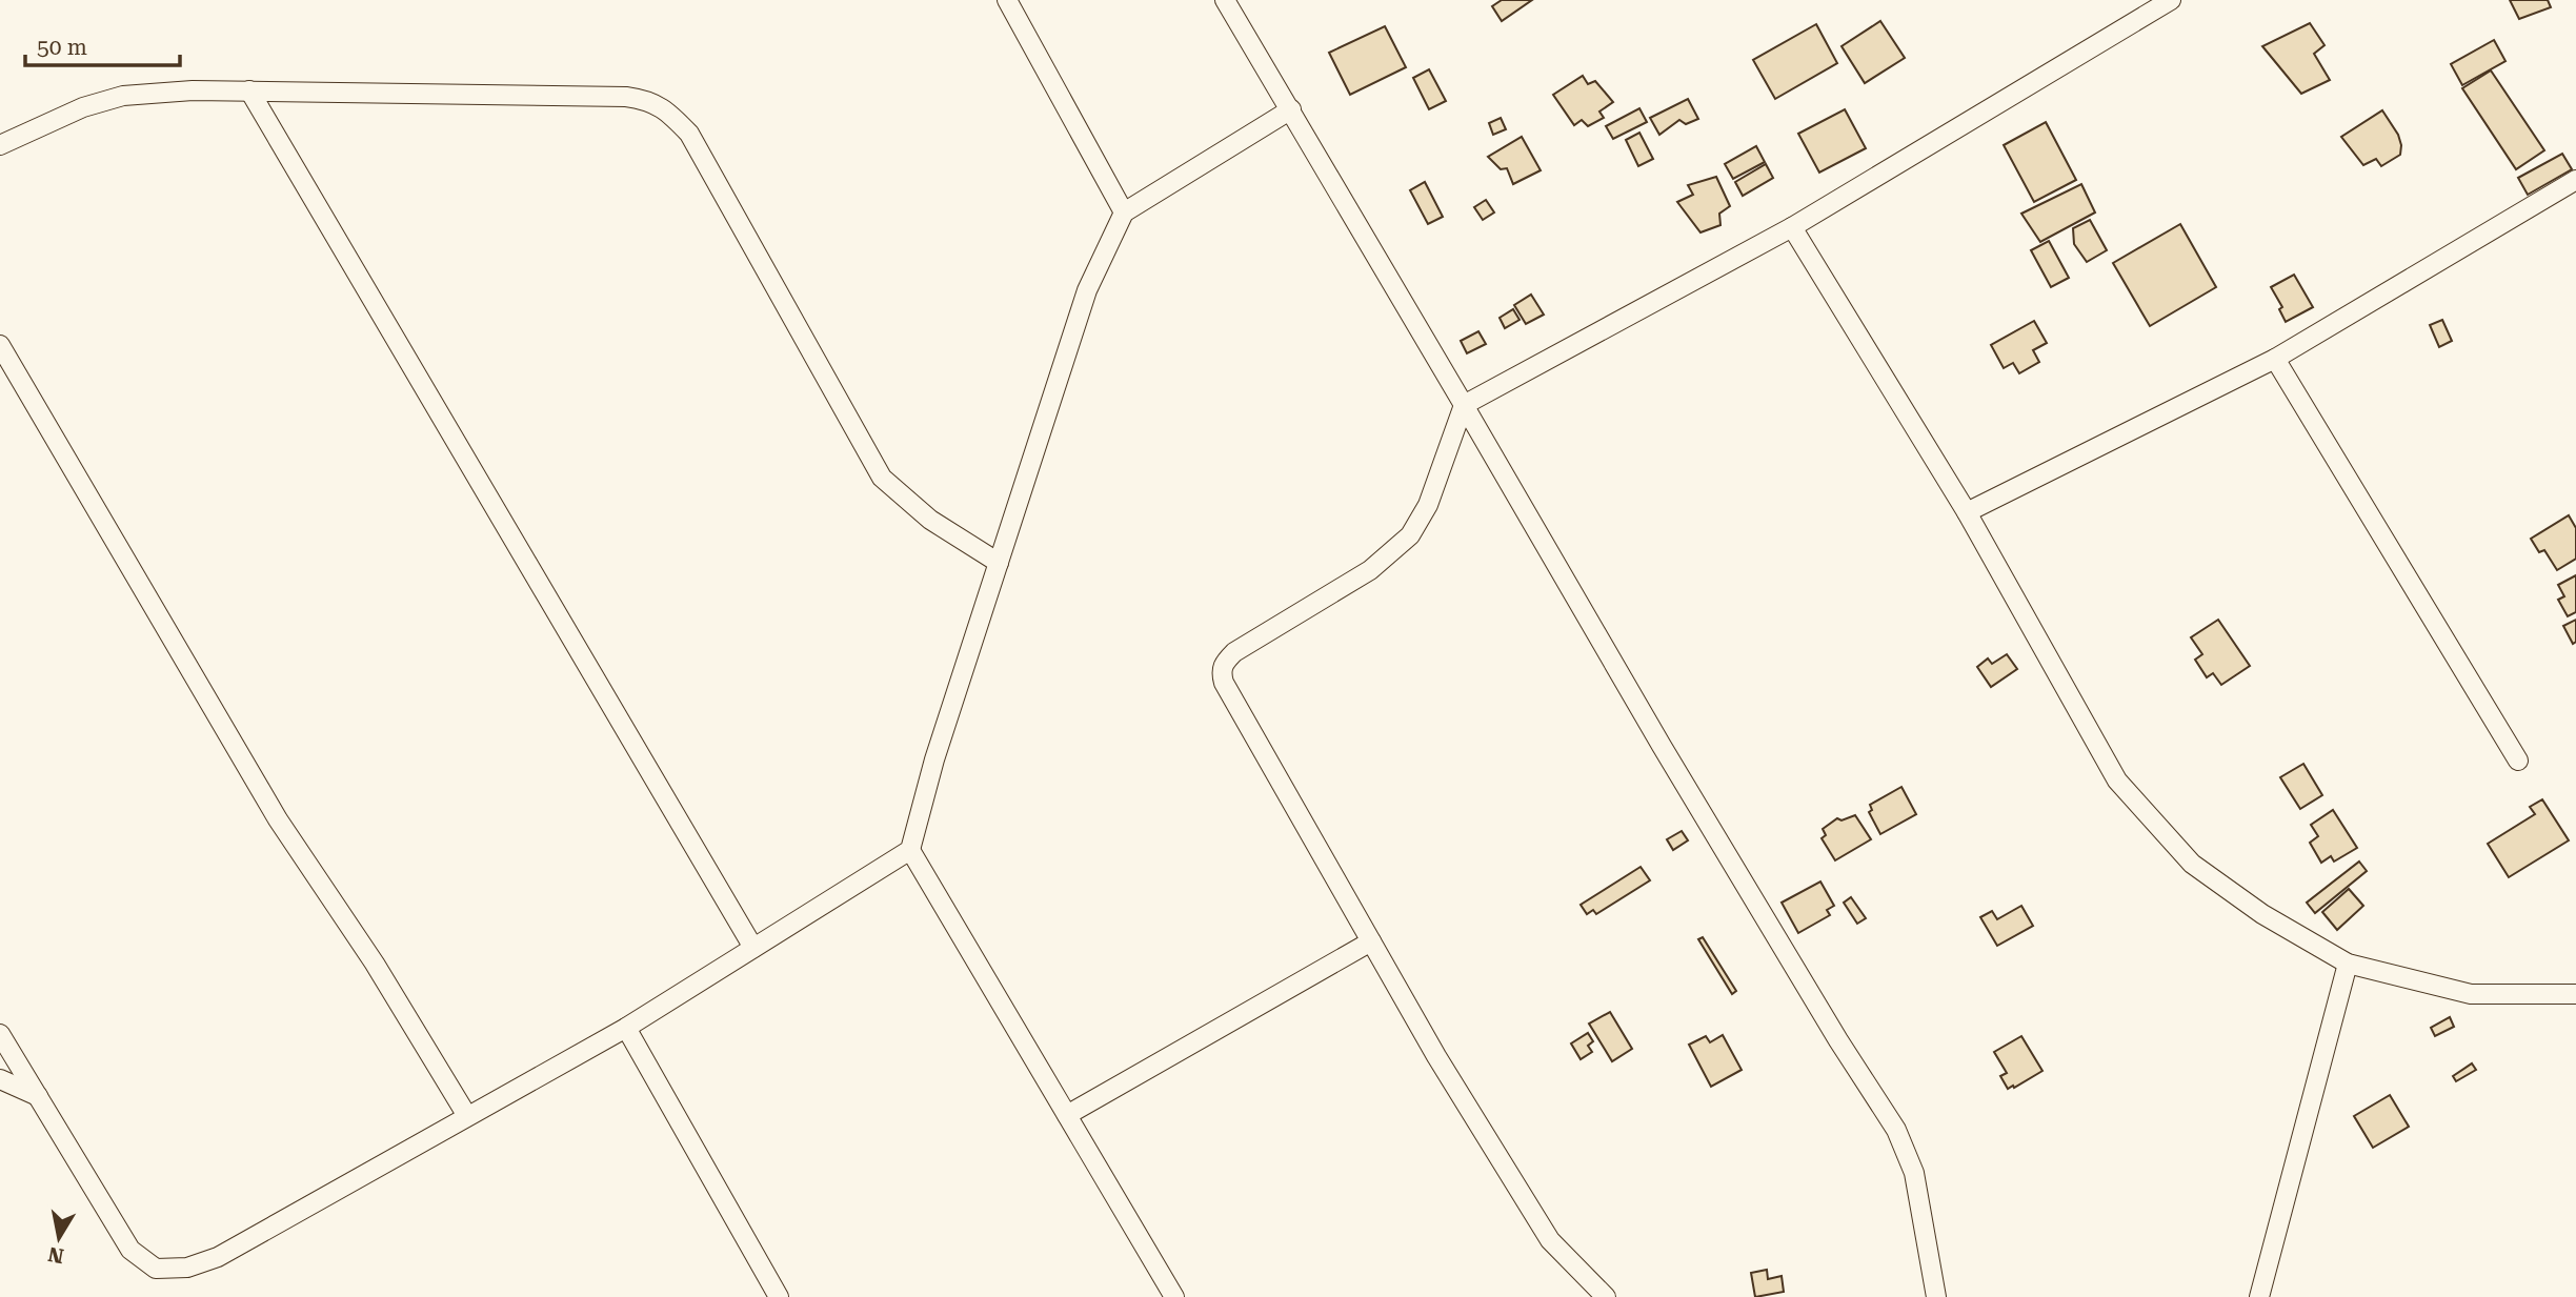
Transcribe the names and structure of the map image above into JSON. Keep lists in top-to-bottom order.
{
  "scale_bar": "50 m",
  "north": "bottom"
}
